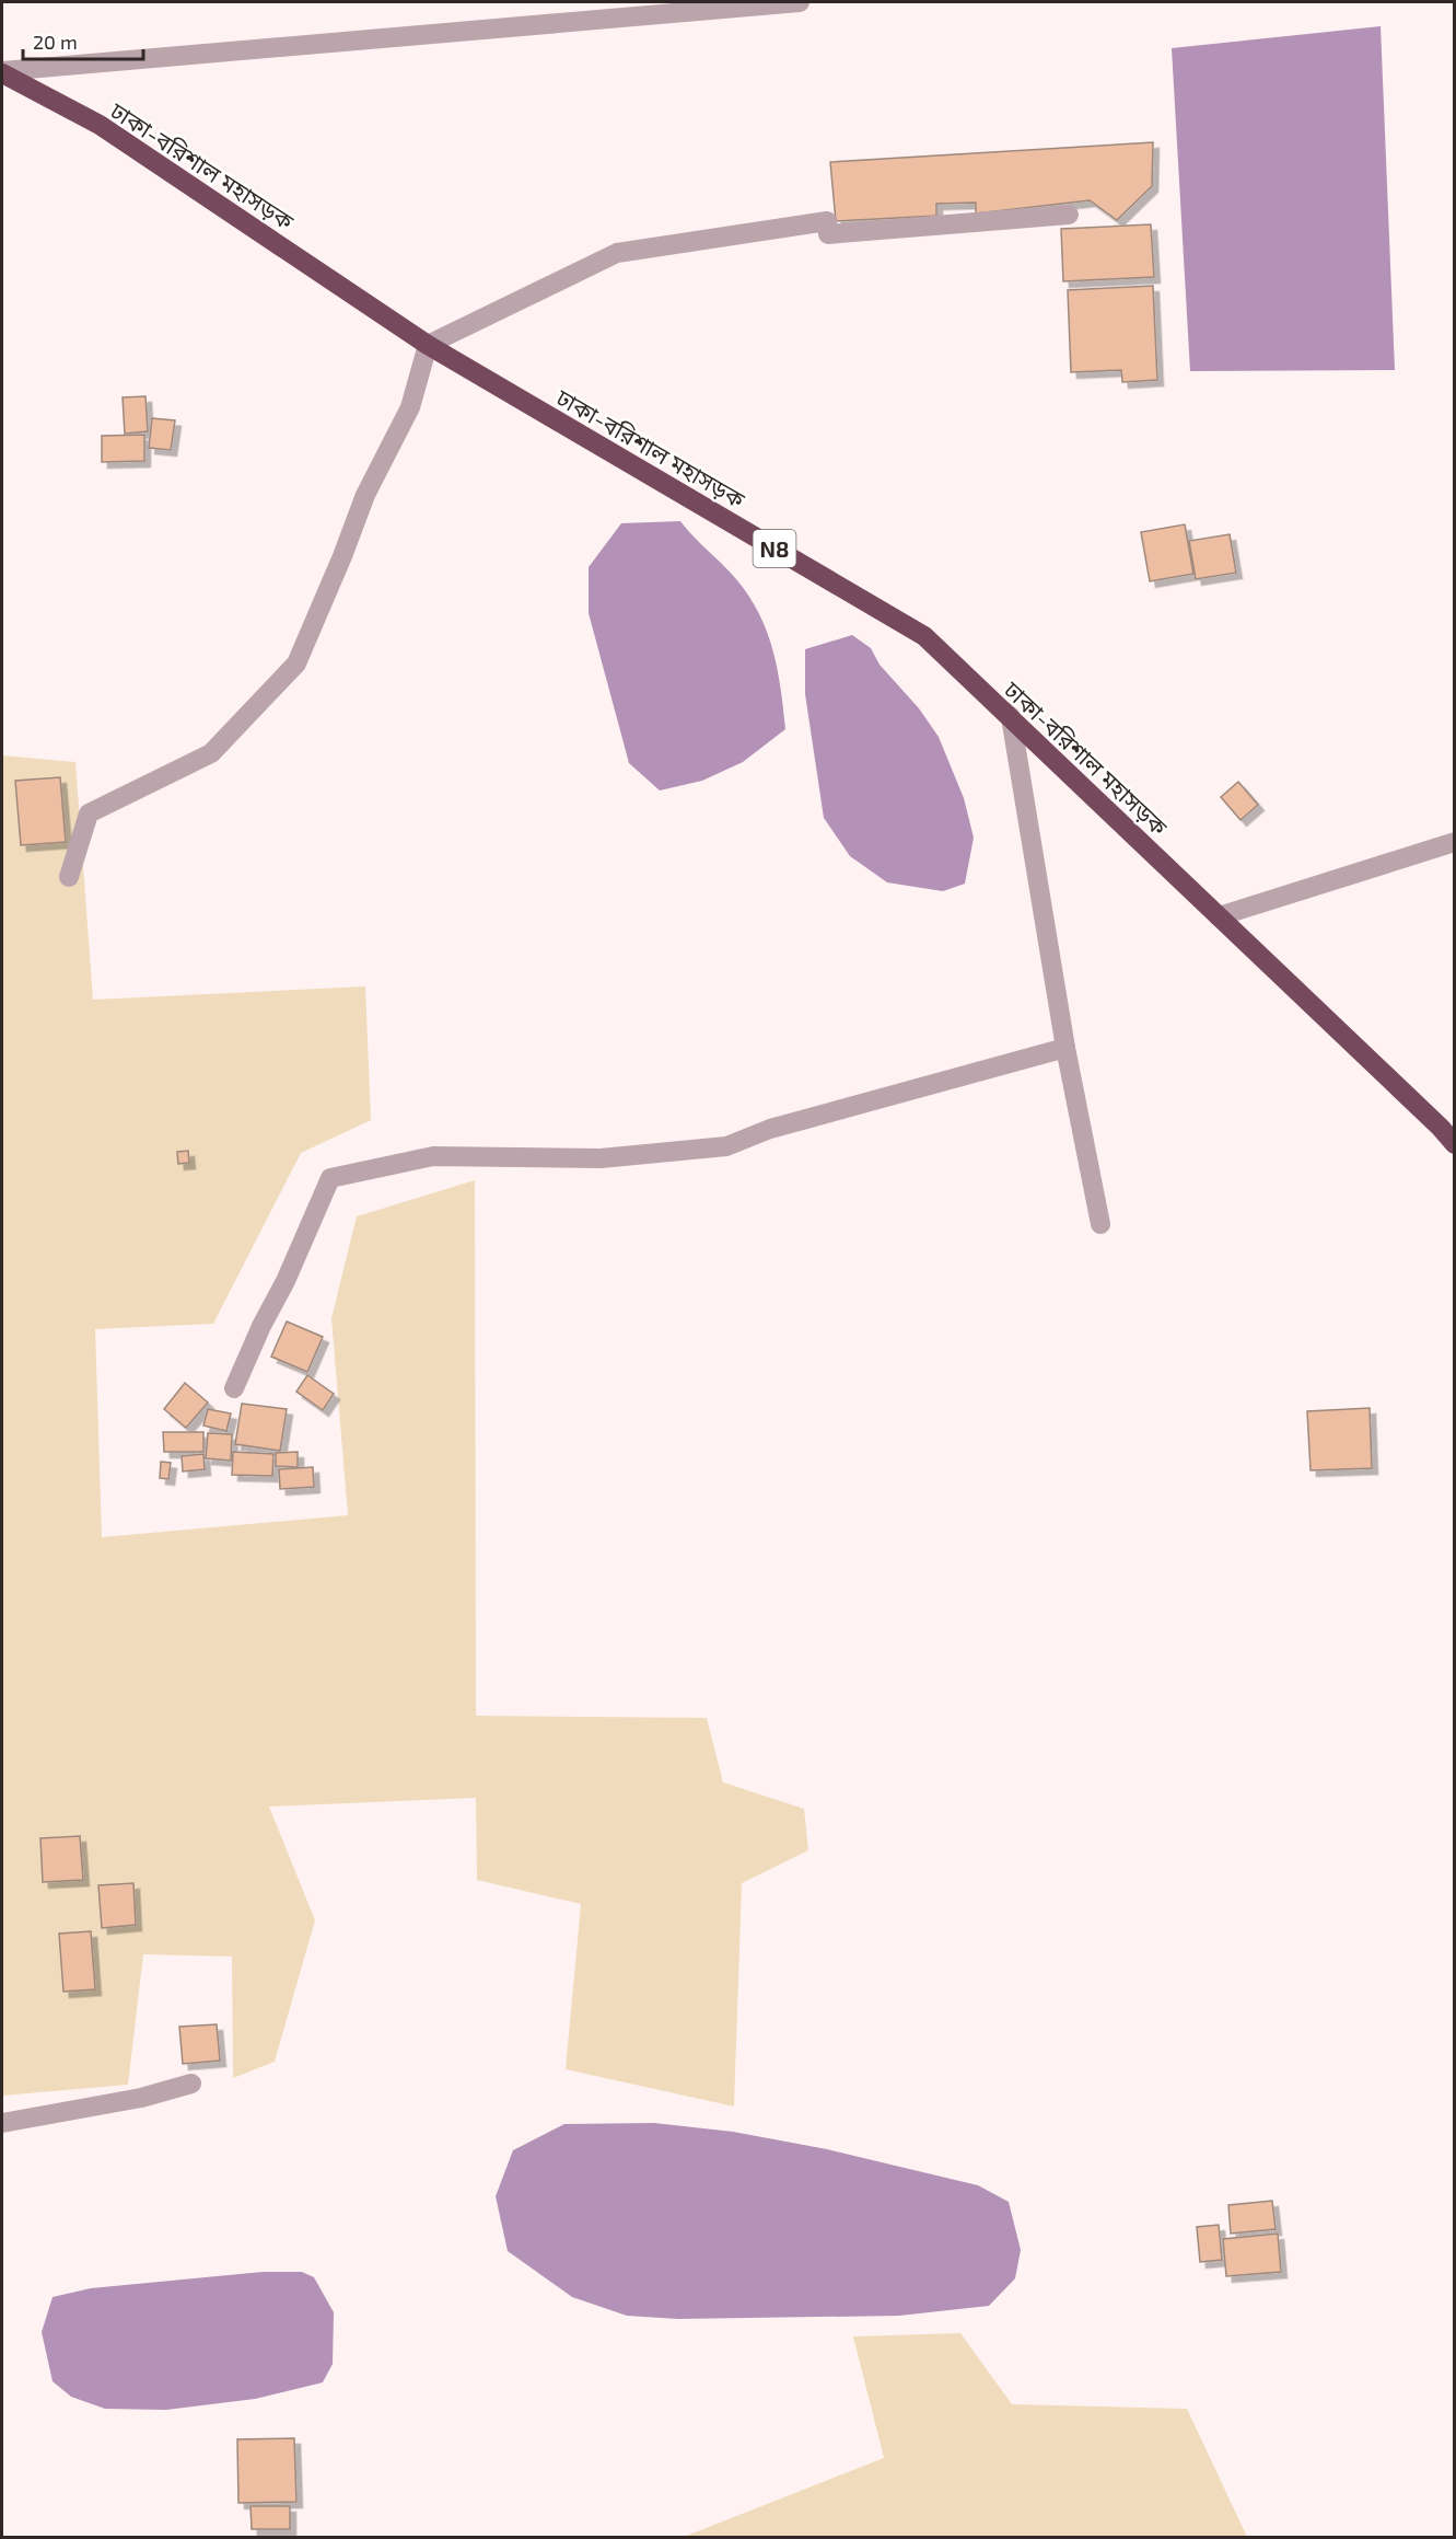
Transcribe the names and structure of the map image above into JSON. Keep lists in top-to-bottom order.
{
  "streets": {
    "highway": ["ঢাকা-বরিশাল মহাসড়ক", "N8"]
  },
  "scale_bar": "20 m"
}
